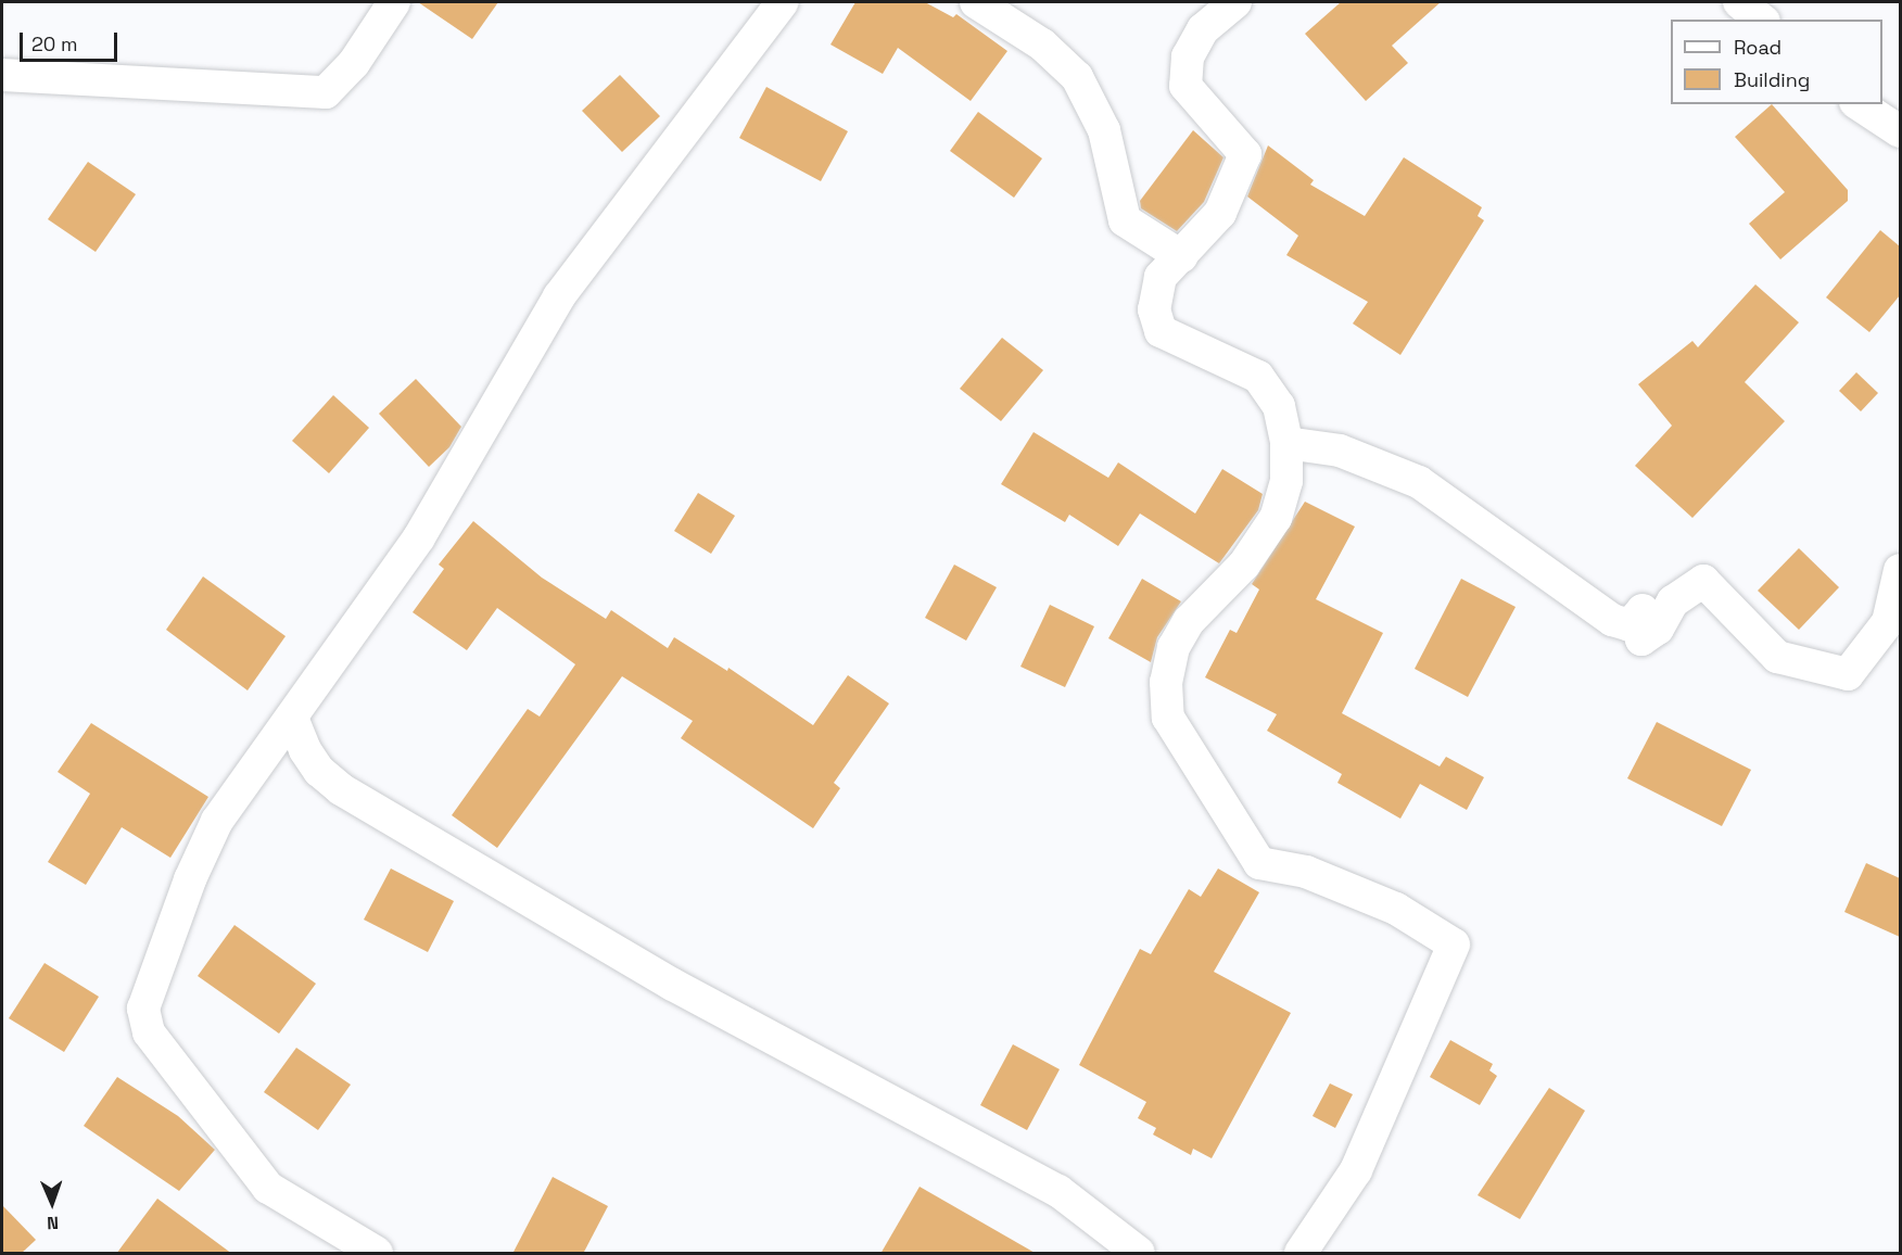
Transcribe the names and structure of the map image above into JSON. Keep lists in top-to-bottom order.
{
  "legend": ["Road", "Building"],
  "scale_bar": "20 m",
  "north": "bottom"
}
